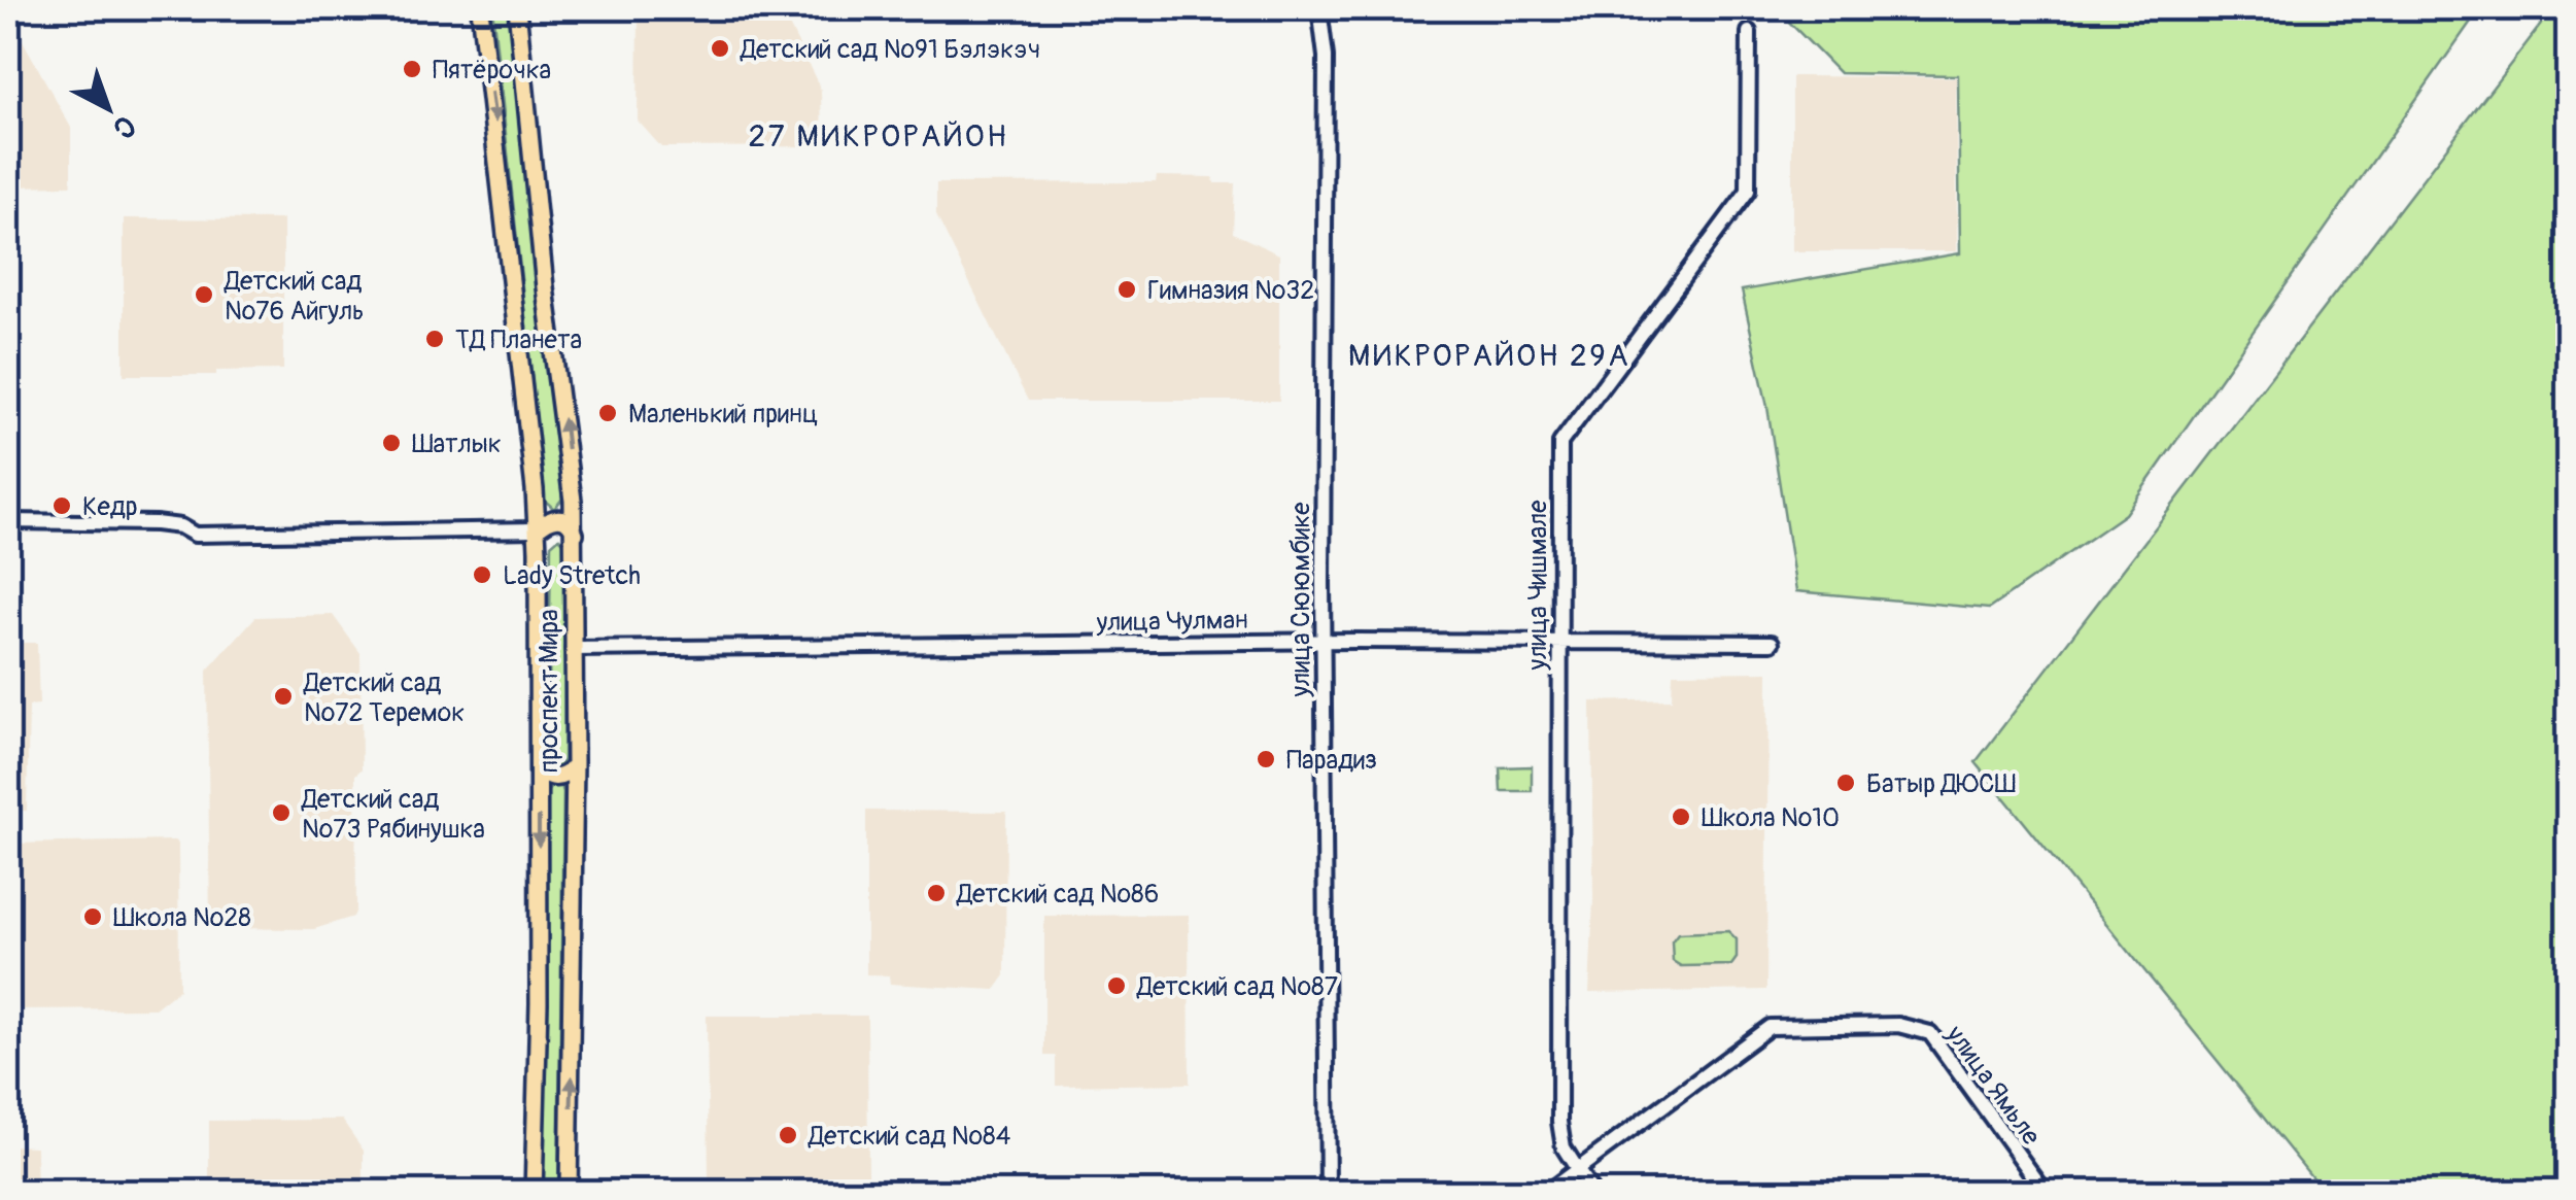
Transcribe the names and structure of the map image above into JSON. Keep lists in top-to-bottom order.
{
  "streets": {
    "main road": ["проспект Мира"],
    "street": [
      "улица Чишмале",
      "улица Сююмбике",
      "улица Чулман",
      "улица Ямьле"
    ]
  },
  "crossings": [
    ["улица Чишмале", "улица Чулман"],
    ["улица Чишмале", "улица Ямьле"],
    ["улица Сююмбике", "улица Чулман"],
    ["улица Чулман", "проспект Мира"]
  ],
  "districts": ["27 МИКРОРАЙОН", "МИКРОРАЙОН 29А"],
  "places": [
    "Детский сад №91 Бэлэкэч",
    "Пятёрочка",
    "Гимназия №32",
    "Детский сад №76 Айгуль",
    "ТД Планета",
    "Маленький принц",
    "Шатлык",
    "Кедр",
    "Lady Stretch",
    "Детский сад №72 Теремок",
    "Парадиз",
    "Батыр ДЮСШ",
    "Детский сад №73 Рябинушка",
    "Школа №10",
    "Детский сад №86",
    "Школа №28",
    "Детский сад №87",
    "Детский сад №84"
  ],
  "north": "bottom right"
}
